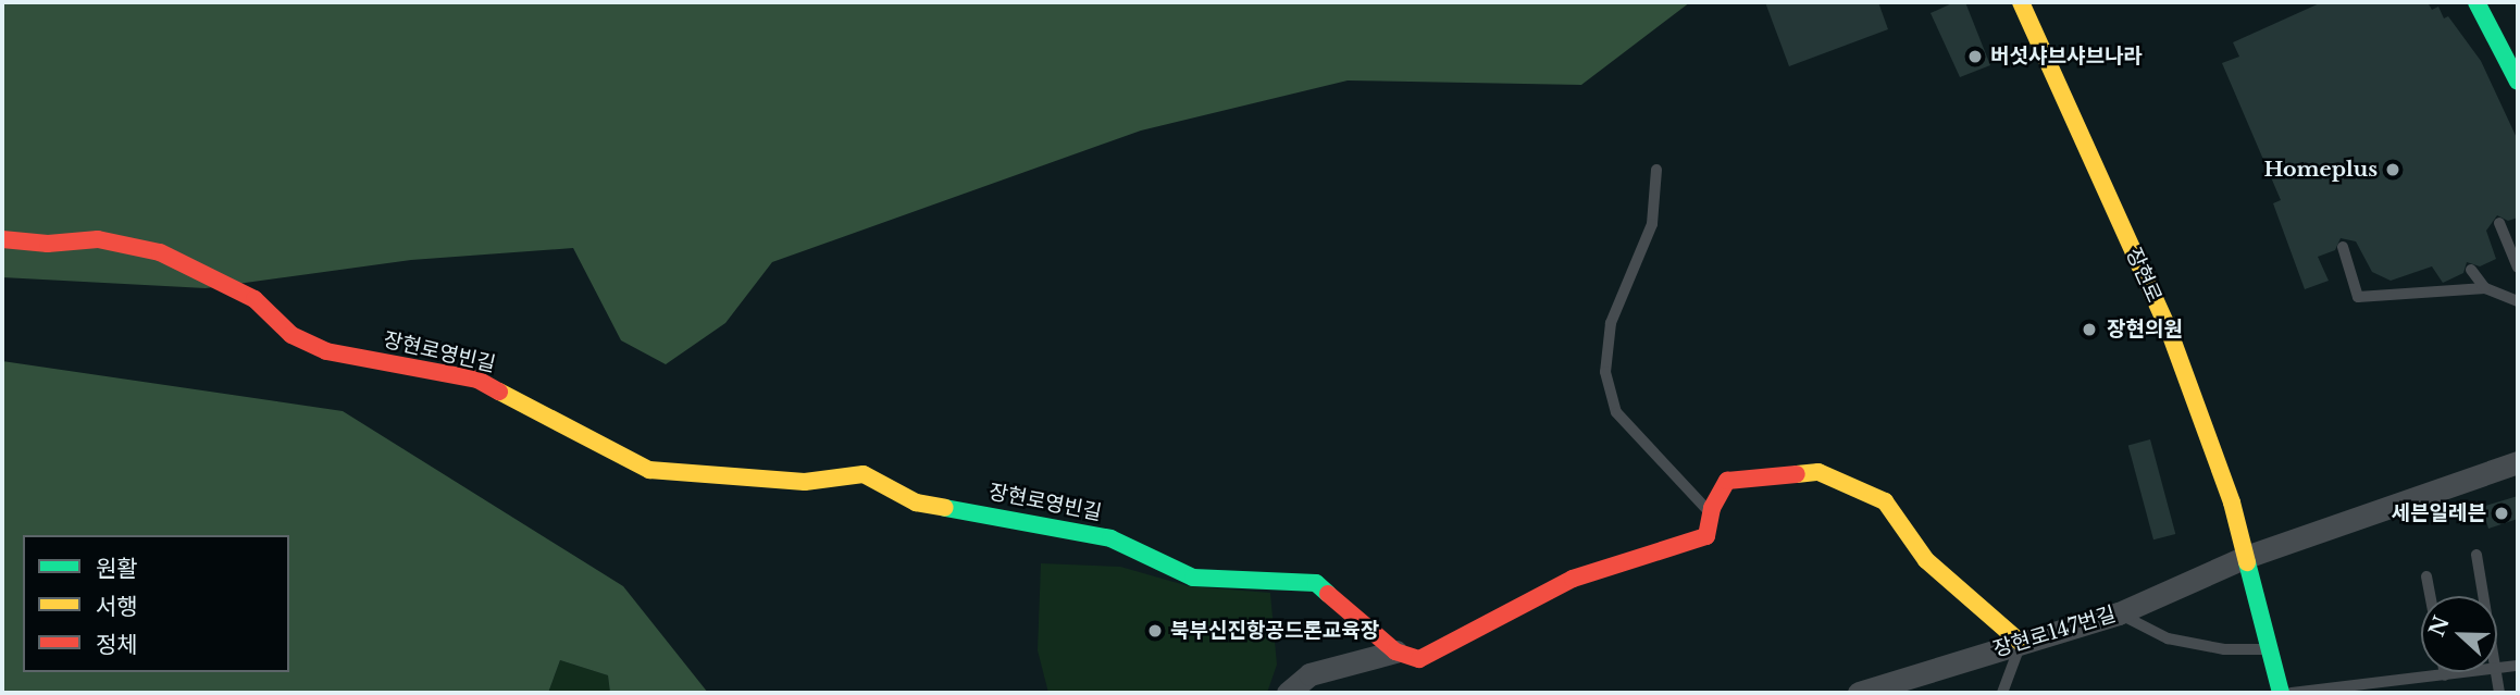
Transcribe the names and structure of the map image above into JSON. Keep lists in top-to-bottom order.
{
  "streets": {
    "street": ["장현로", "장현로영빈길", "장현로147번길"]
  },
  "crossings": [
    ["장현로", "장현로147번길"]
  ],
  "places": [
    "버섯샤브샤브나라",
    "Homeplus",
    "장현의원",
    "세븐일레븐",
    "북부신진항공드론교육장"
  ],
  "legend": ["원활", "서행", "정체"],
  "north": "left"
}
